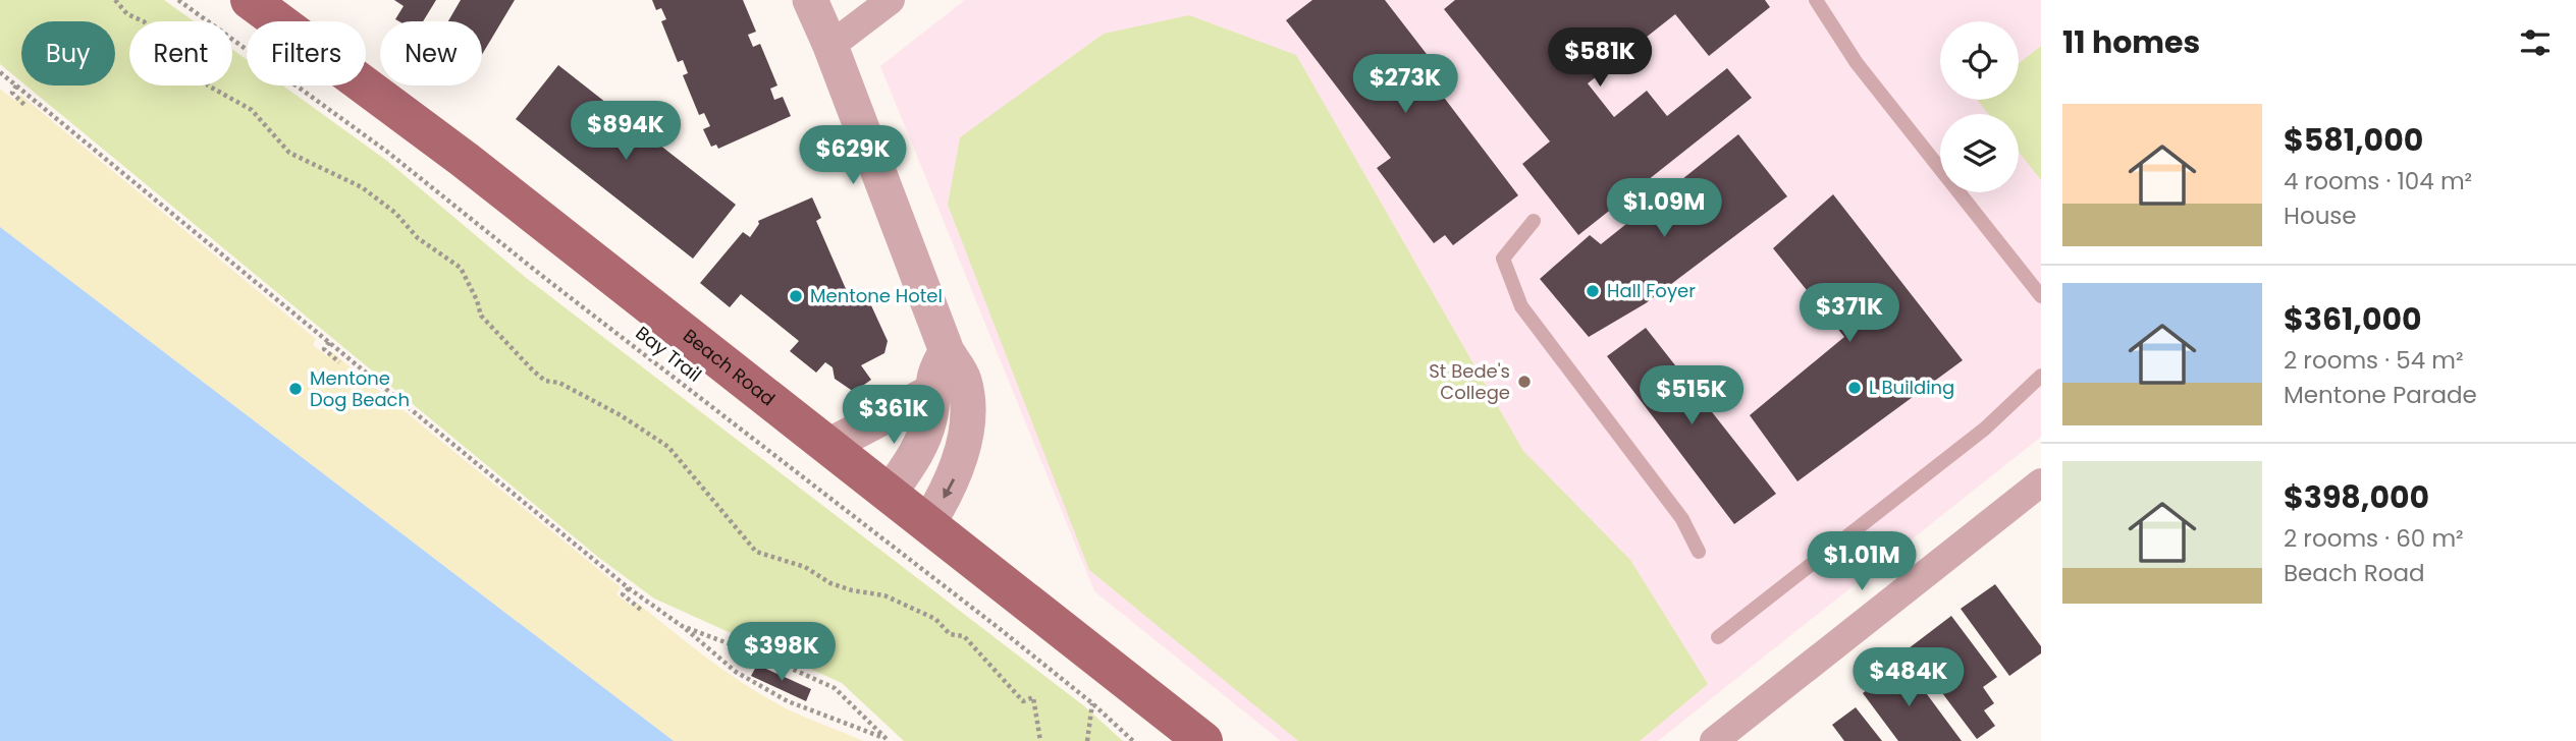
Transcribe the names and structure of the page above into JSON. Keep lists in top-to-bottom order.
{
  "streets": {
    "main road": ["Beach Road"],
    "path": ["Bay Trail"]
  },
  "places": [
    "Hall Foyer",
    "Mentone Hotel",
    "St Bede's College",
    "L Building",
    "Mentone Dog Beach"
  ],
  "page": {
    "heading": "11 homes",
    "chip": [
      "Buy",
      "Rent",
      "Filters",
      "New"
    ],
    "price": [
      "$581K",
      "$273K",
      "$894K",
      "$629K",
      "$1.09M",
      "$371K",
      "$515K",
      "$361K",
      "$1.01M",
      "$398K",
      "$484K"
    ],
    "list": [
      {
        "name": "$581,000",
        "note": "4 rooms · 104 m² · House"
      },
      {
        "name": "$361,000",
        "note": "2 rooms · 54 m² · Mentone Parade"
      },
      {
        "name": "$398,000",
        "note": "2 rooms · 60 m² · Beach Road"
      }
    ]
  }
}
